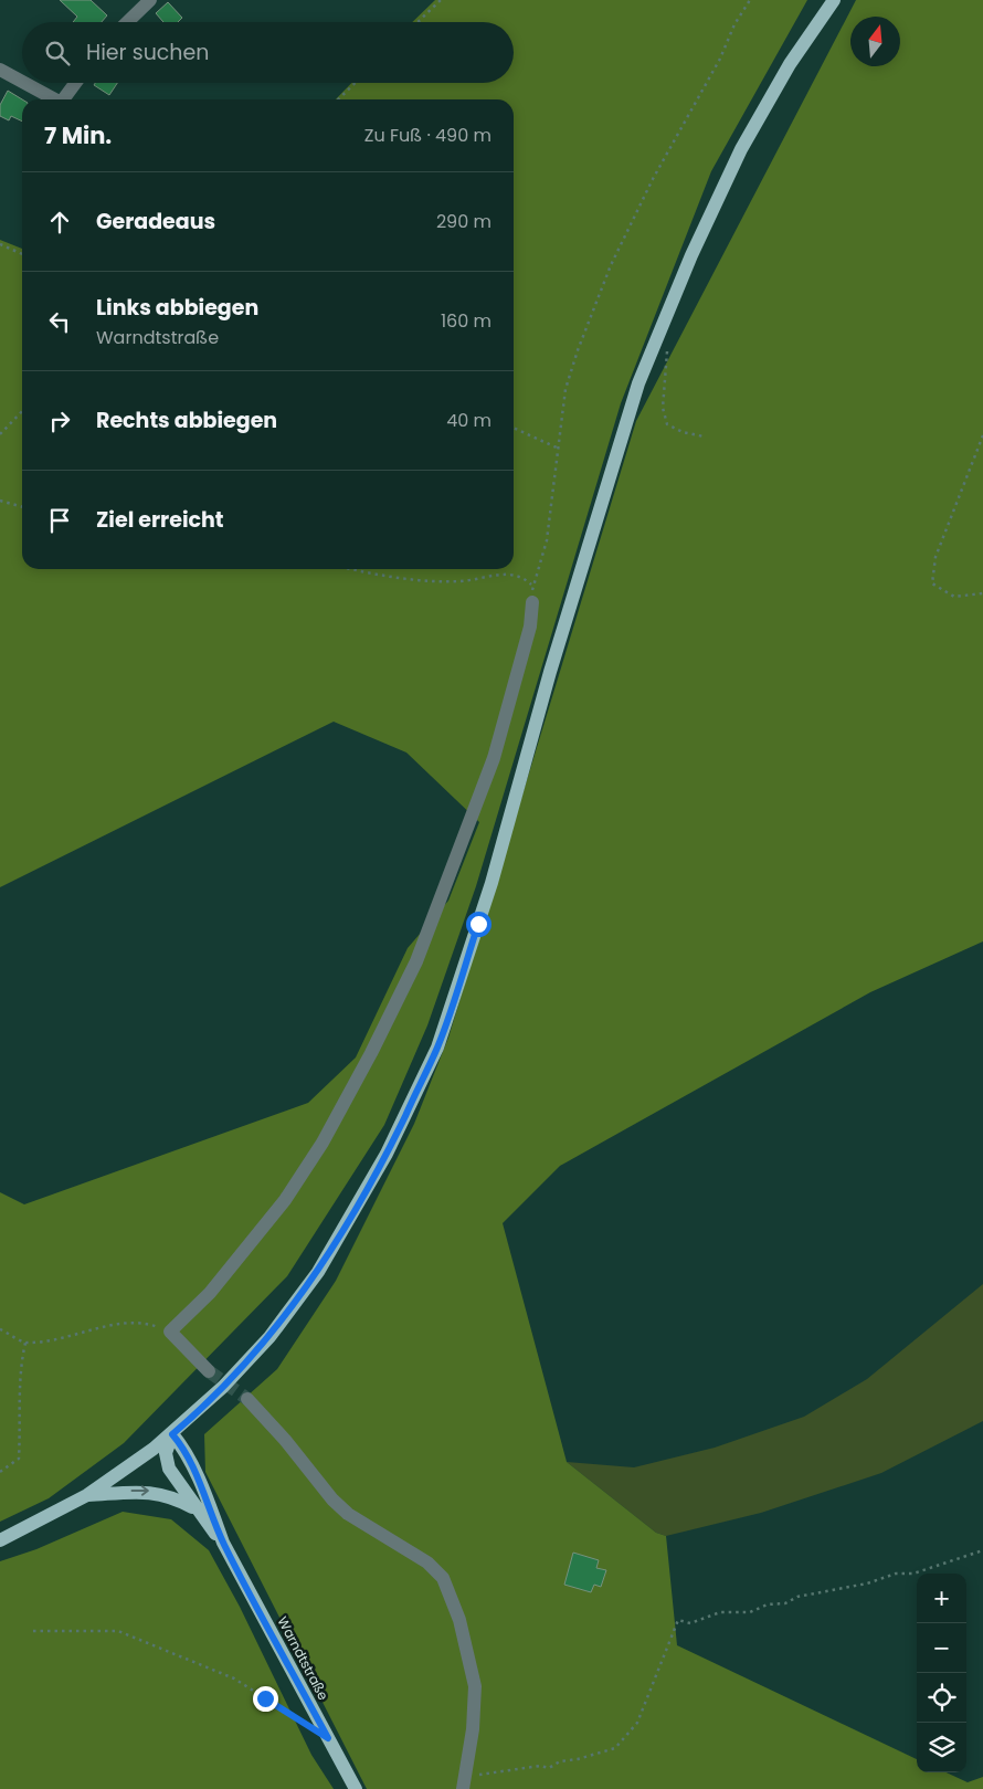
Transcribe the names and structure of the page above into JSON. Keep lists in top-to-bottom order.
{
  "streets": {
    "main road": ["Warndtstraße"]
  },
  "north": "top",
  "page": {
    "search": "Hier suchen",
    "heading": ["7 Min.", "Zu Fuß · 490 m"],
    "list": [
      ["Geradeaus", "290 m"],
      ["Links abbiegen", "Warndtstraße", "160 m"],
      ["Rechts abbiegen", "40 m"],
      "Ziel erreicht"
    ],
    "map_buttons": ["+", "−"]
  }
}
